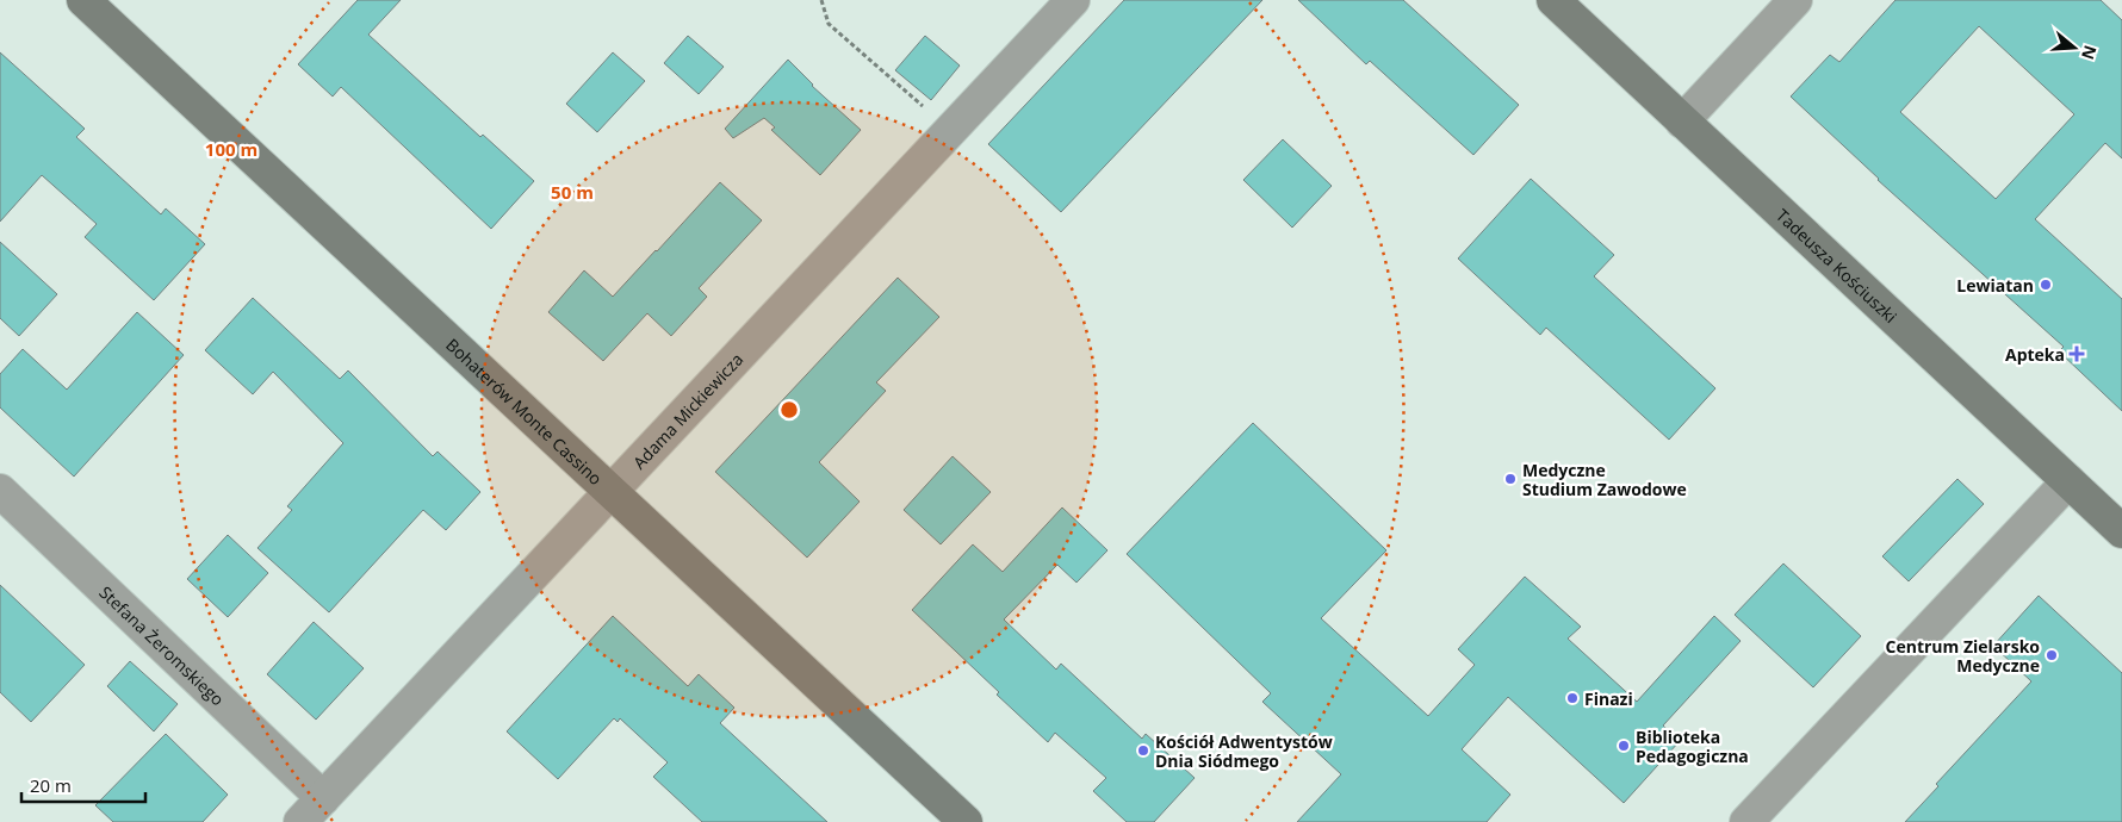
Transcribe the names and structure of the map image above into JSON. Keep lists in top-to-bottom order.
{
  "streets": {
    "street": [
      "Tadeusza Kościuszki",
      "Bohaterów Monte Cassino",
      "Adama Mickiewicza",
      "Stefana Żeromskiego"
    ]
  },
  "crossings": [
    ["Bohaterów Monte Cassino", "Adama Mickiewicza"],
    ["Adama Mickiewicza", "Stefana Żeromskiego"]
  ],
  "places": {
    "other": [
      "Lewiatan",
      "Medyczne Studium Zawodowe",
      "Centrum Zielarsko Medyczne",
      "Finazi",
      "Biblioteka Pedagogiczna",
      "Kościół Adwentystów Dnia Siódmego"
    ],
    "health": ["Apteka"]
  },
  "scale_bar": "20 m",
  "north": "right",
  "rings": ["100 m", "50 m"]
}
